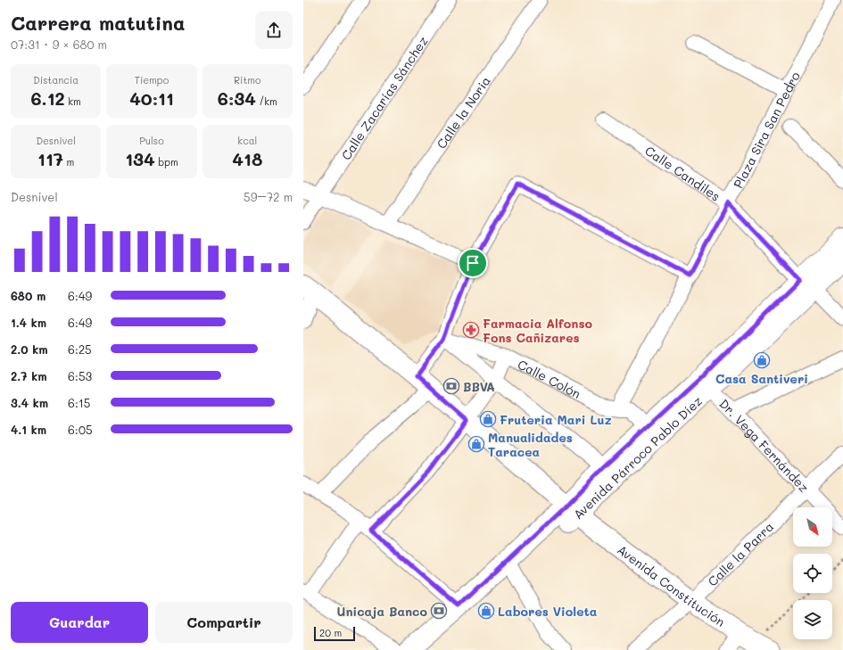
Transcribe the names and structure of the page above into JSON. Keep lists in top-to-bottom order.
{
  "streets": {
    "main road": ["Avenida Párroco Pablo Díez", "Avenida Constitución"],
    "street": [
      "Calle Zacarías Sánchez",
      "Calle la Noria",
      "Plaza Sira San Pedro",
      "Calle Candiles",
      "Calle Colón",
      "Dr. Vega Fernández",
      "Calle la Parra"
    ]
  },
  "crossings": [
    ["Plaza Sira San Pedro", "Calle Candiles"],
    ["Plaza Sira San Pedro", "Calle Colón"],
    ["Calle Candiles", "Avenida Párroco Pablo Díez"],
    ["Calle Colón", "Avenida Párroco Pablo Díez"],
    ["Dr. Vega Fernández", "Avenida Párroco Pablo Díez"],
    ["Dr. Vega Fernández", "Calle la Parra"],
    ["Avenida Párroco Pablo Díez", "Avenida Constitución"],
    ["Calle la Parra", "Avenida Constitución"]
  ],
  "places": {
    "pharmacy": ["Farmacia Alfonso Fons Cañizares"],
    "shop": [
      "Casa Santiveri",
      "Fruteria Mari Luz",
      "Manualidades Taracea",
      "Labores Violeta"
    ],
    "bank": ["BBVA", "Unicaja Banco"]
  },
  "scale_bar": "20 m",
  "north": "bottom right",
  "page": {
    "heading": ["Carrera matutina", "07:31 · 9 × 680 m"],
    "stats": [
      ["Distancia", "6.12 km"],
      ["Tiempo", "40:11"],
      ["Ritmo", "6:34 /km"],
      ["Desnivel", "117 m"],
      ["Pulso", "134 bpm"],
      ["kcal", "418"]
    ],
    "chart": ["Desnivel", "59–72 m"],
    "list": [
      {
        "name": "680 m",
        "note": "6:49"
      },
      {
        "name": "1.4 km",
        "note": "6:49"
      },
      {
        "name": "2.0 km",
        "note": "6:25"
      },
      {
        "name": "2.7 km",
        "note": "6:53"
      },
      {
        "name": "3.4 km",
        "note": "6:15"
      },
      {
        "name": "4.1 km",
        "note": "6:05"
      }
    ],
    "buttons": ["Guardar", "Compartir"],
    "scale": "20 m"
  }
}
